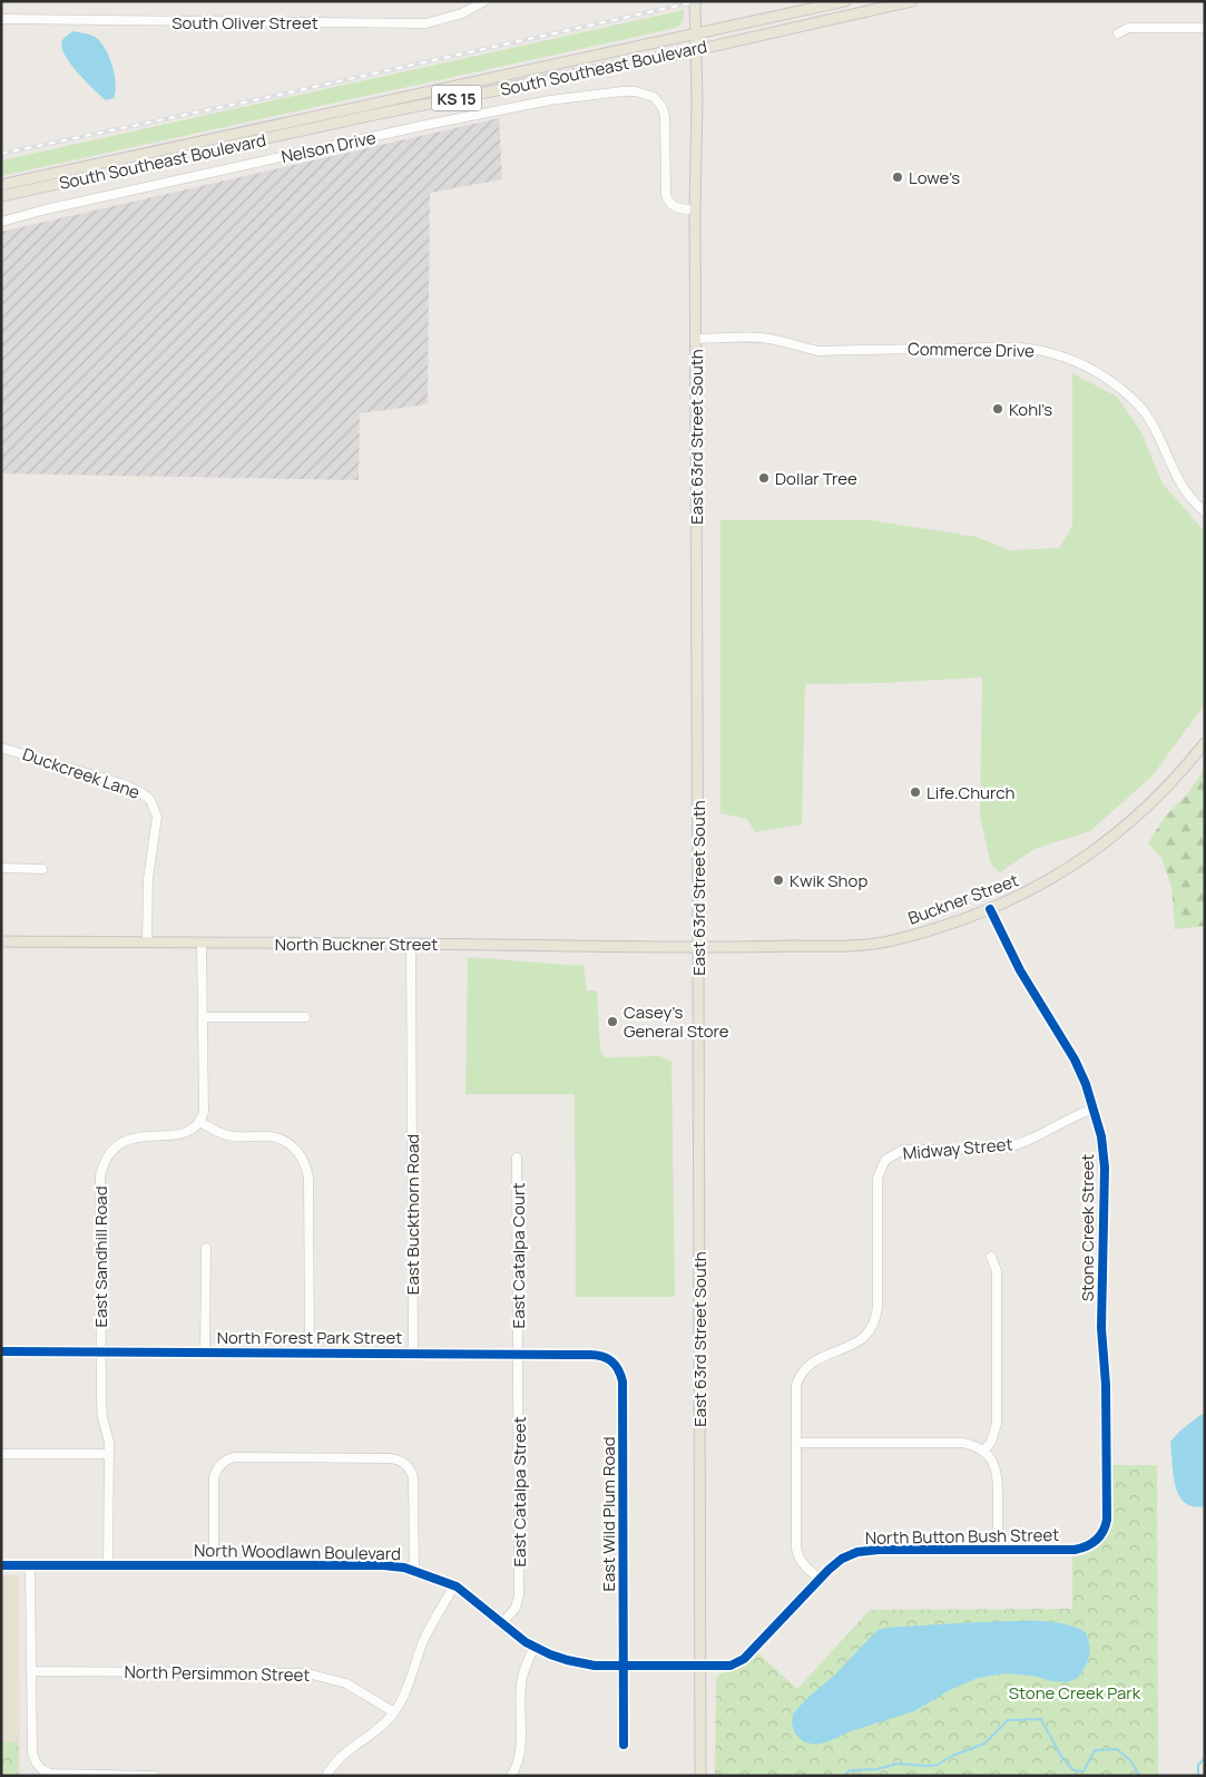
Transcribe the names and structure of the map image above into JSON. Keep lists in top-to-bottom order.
{
  "streets": {
    "main road": [
      "South Southeast Boulevard",
      "KS 15",
      "East 63rd Street South",
      "Buckner Street",
      "North Buckner Street"
    ],
    "street": [
      "South Oliver Street",
      "Nelson Drive",
      "Commerce Drive",
      "Duckcreek Lane",
      "Midway Street",
      "East Buckthorn Road",
      "Stone Creek Street",
      "East Catalpa Court",
      "East Sandhill Road",
      "North Forest Park Street",
      "East Catalpa Street",
      "East Wild Plum Road",
      "North Button Bush Street",
      "North Woodlawn Boulevard",
      "North Persimmon Street"
    ]
  },
  "crossings": [
    ["South Southeast Boulevard", "East 63rd Street South"],
    ["Nelson Drive", "East 63rd Street South"],
    ["Commerce Drive", "East 63rd Street South"],
    ["East 63rd Street South", "North Buckner Street"],
    ["East 63rd Street South", "North Button Bush Street"],
    ["East 63rd Street South", "North Woodlawn Boulevard"],
    ["Duckcreek Lane", "North Buckner Street"],
    ["Buckner Street", "North Buckner Street"],
    ["Buckner Street", "Stone Creek Street"],
    ["North Buckner Street", "East Buckthorn Road"],
    ["Midway Street", "Stone Creek Street"],
    ["East Buckthorn Road", "North Forest Park Street"],
    ["Stone Creek Street", "North Button Bush Street"],
    ["East Catalpa Court", "North Forest Park Street"],
    ["East Catalpa Court", "East Catalpa Street"],
    ["East Sandhill Road", "North Forest Park Street"],
    ["East Sandhill Road", "North Woodlawn Boulevard"],
    ["North Forest Park Street", "East Catalpa Street"],
    ["North Forest Park Street", "East Wild Plum Road"],
    ["East Catalpa Street", "North Woodlawn Boulevard"],
    ["East Wild Plum Road", "North Woodlawn Boulevard"],
    ["North Button Bush Street", "North Woodlawn Boulevard"]
  ],
  "parks": ["Stone Creek Park"],
  "places": [
    "Lowe's",
    "Kohl's",
    "Dollar Tree",
    "Life.Church",
    "Kwik Shop",
    "Casey's General Store"
  ]
}
